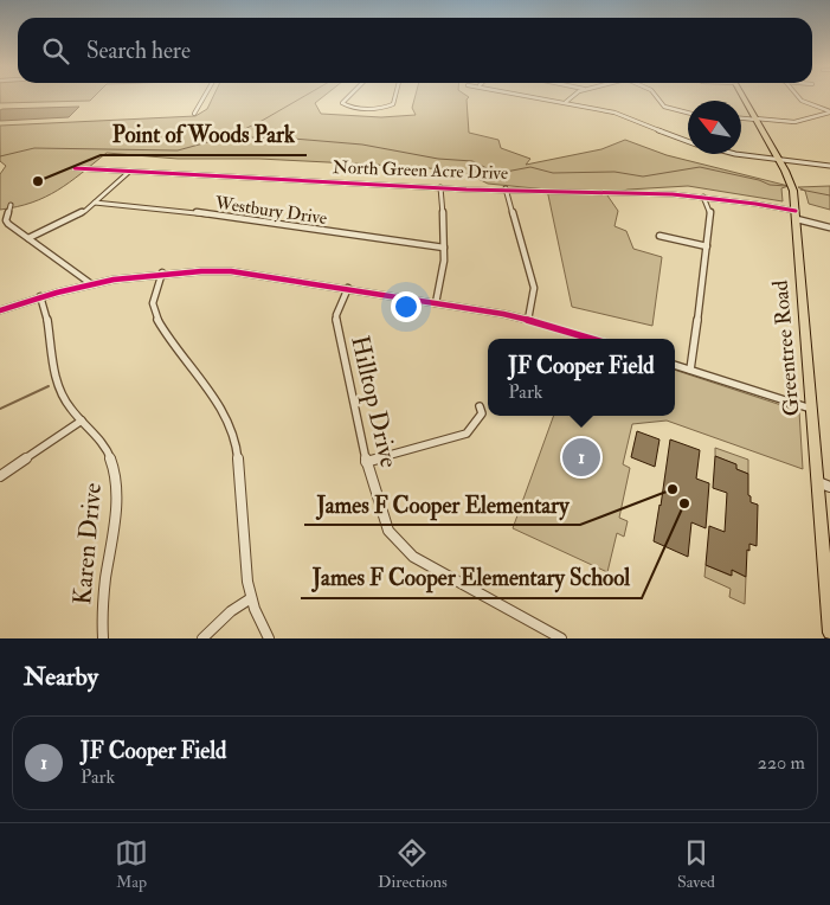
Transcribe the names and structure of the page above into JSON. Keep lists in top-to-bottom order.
{
  "streets": {
    "main road": ["Greentree Road"],
    "street": [
      "North Green Acre Drive",
      "Westbury Drive",
      "Hilltop Drive",
      "Karen Drive"
    ]
  },
  "crossings": [
    ["North Green Acre Drive", "Greentree Road"]
  ],
  "places": ["Point of Woods Park", "James F Cooper Elementary", "James F Cooper Elementary School"],
  "north": "top left",
  "page": {
    "search": "Search here",
    "popup": ["JF Cooper Field", "Park"],
    "pins": "1",
    "heading": "Nearby",
    "list": [
      {
        "mark": "1",
        "name": "JF Cooper Field",
        "note": "Park",
        "value": "220 m"
      }
    ],
    "nav": ["Map", "Directions", "Saved"]
  }
}
